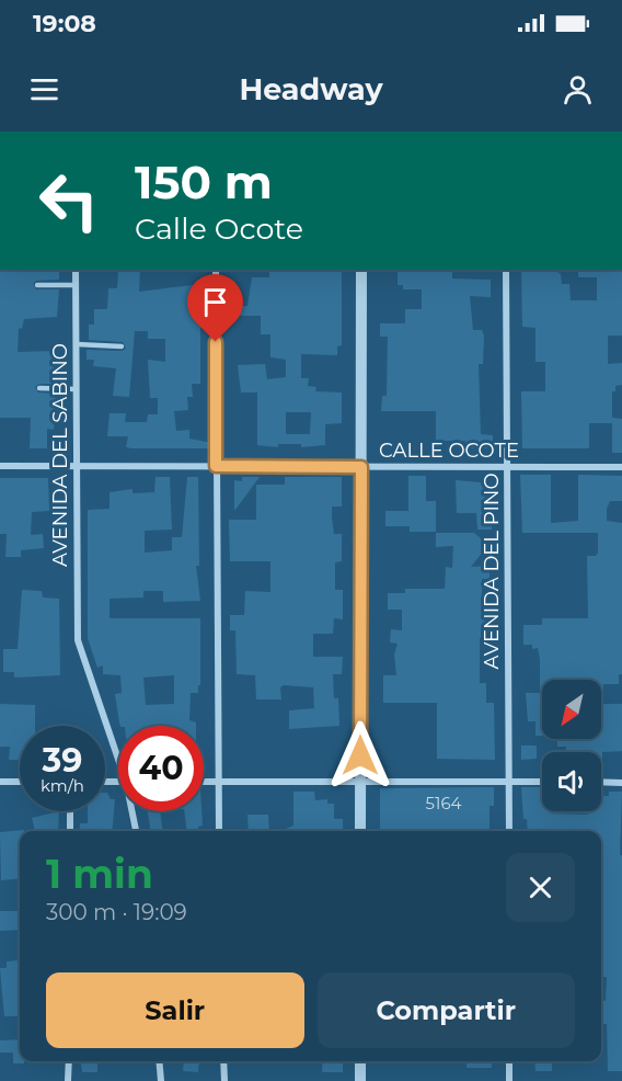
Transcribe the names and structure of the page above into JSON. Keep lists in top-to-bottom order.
{
  "streets": {
    "street": ["CALLE OCOTE", "AVENIDA DEL SABINO", "AVENIDA DEL PINO"]
  },
  "crossings": [
    ["CALLE OCOTE", "AVENIDA DEL SABINO"],
    ["CALLE OCOTE", "AVENIDA DEL PINO"]
  ],
  "house_numbers": ["5164"],
  "north": "bottom left",
  "page": {
    "status": "19:08",
    "header": "Headway",
    "turn": ["150 m", "Calle Ocote"],
    "speed": "39 km/h",
    "limit": "40",
    "heading": ["1 min", "300 m · 19:09"],
    "buttons": ["Salir", "Compartir"]
  }
}
